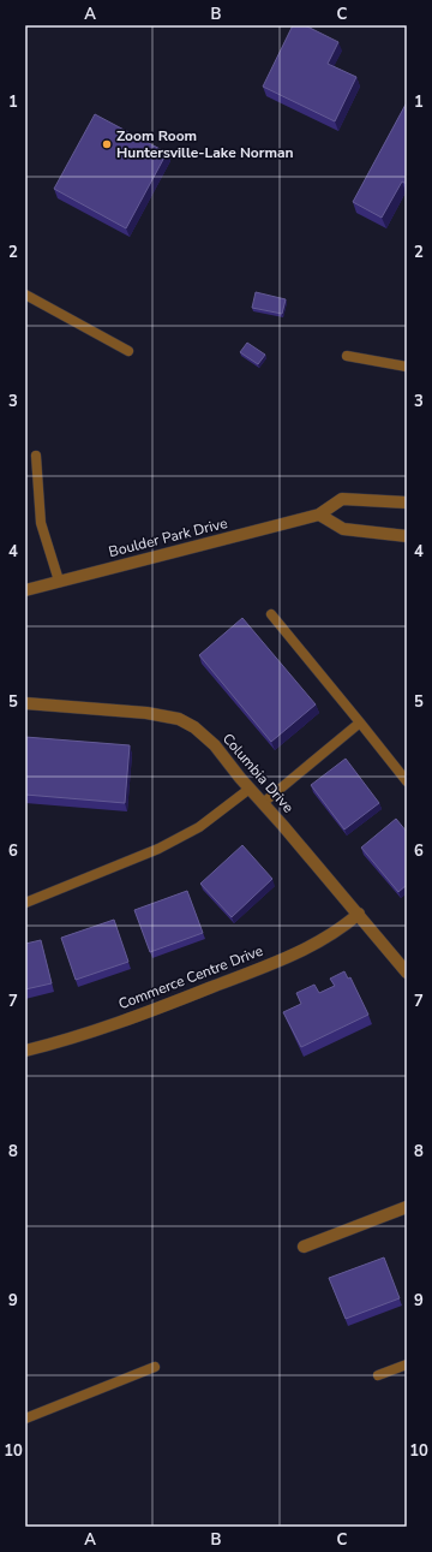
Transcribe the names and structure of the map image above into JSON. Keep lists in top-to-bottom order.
{
  "streets": {
    "street": ["Boulder Park Drive", "Columbia Drive", "Commerce Centre Drive"]
  },
  "crossings": [
    ["Columbia Drive", "Commerce Centre Drive"]
  ],
  "places": ["Zoom Room Huntersville-Lake Norman"],
  "grid": {
    "columns": ["A", "B", "C"],
    "rows": [
      "1",
      "2",
      "3",
      "4",
      "5",
      "6",
      "7",
      "8",
      "9",
      "10"
    ]
  }
}
